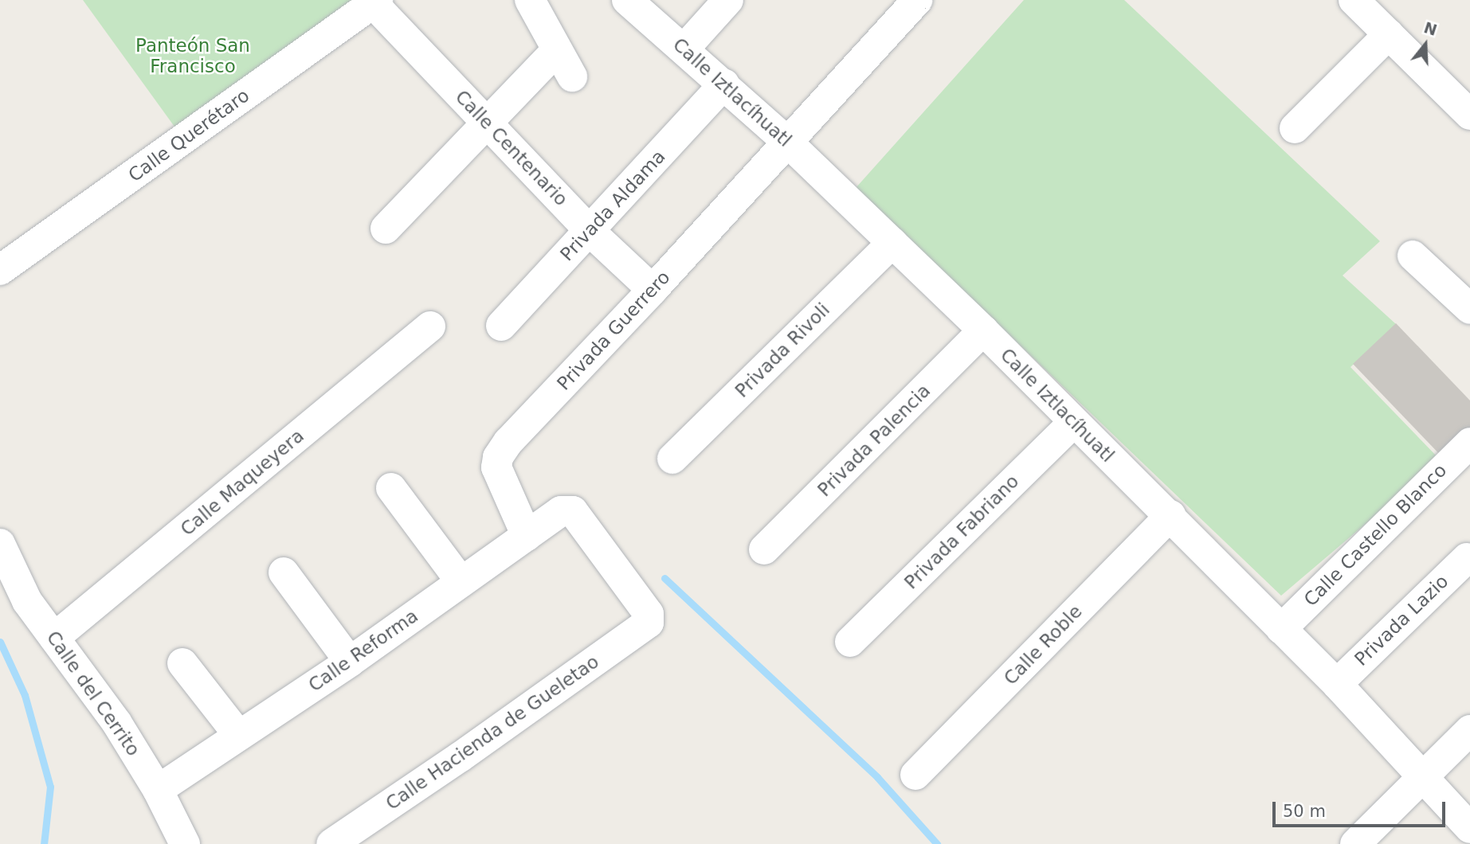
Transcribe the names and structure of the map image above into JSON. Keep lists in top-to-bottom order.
{
  "streets": {
    "street": [
      "Calle Iztlacíhuatl",
      "Calle Querétaro",
      "Calle Centenario",
      "Privada Aldama",
      "Privada Guerrero",
      "Privada Rivoli",
      "Privada Palencia",
      "Calle Maqueyera",
      "Privada Fabriano",
      "Calle Castello Blanco",
      "Privada Lazio",
      "Calle Roble",
      "Calle Reforma",
      "Calle del Cerrito",
      "Calle Hacienda de Gueletao"
    ]
  },
  "crossings": [
    ["Calle Iztlacíhuatl", "Privada Aldama"],
    ["Calle Iztlacíhuatl", "Privada Guerrero"],
    ["Calle Iztlacíhuatl", "Privada Rivoli"],
    ["Calle Iztlacíhuatl", "Privada Palencia"],
    ["Calle Iztlacíhuatl", "Privada Fabriano"],
    ["Calle Iztlacíhuatl", "Calle Castello Blanco"],
    ["Calle Iztlacíhuatl", "Privada Lazio"],
    ["Calle Iztlacíhuatl", "Calle Roble"],
    ["Calle Querétaro", "Calle Centenario"],
    ["Calle Centenario", "Privada Aldama"],
    ["Calle Centenario", "Privada Guerrero"],
    ["Privada Guerrero", "Calle Reforma"],
    ["Calle Maqueyera", "Calle del Cerrito"],
    ["Calle Reforma", "Calle del Cerrito"],
    ["Calle Reforma", "Calle Hacienda de Gueletao"]
  ],
  "parks": ["Panteón San Francisco"],
  "scale_bar": "50 m",
  "north": "top"
}
